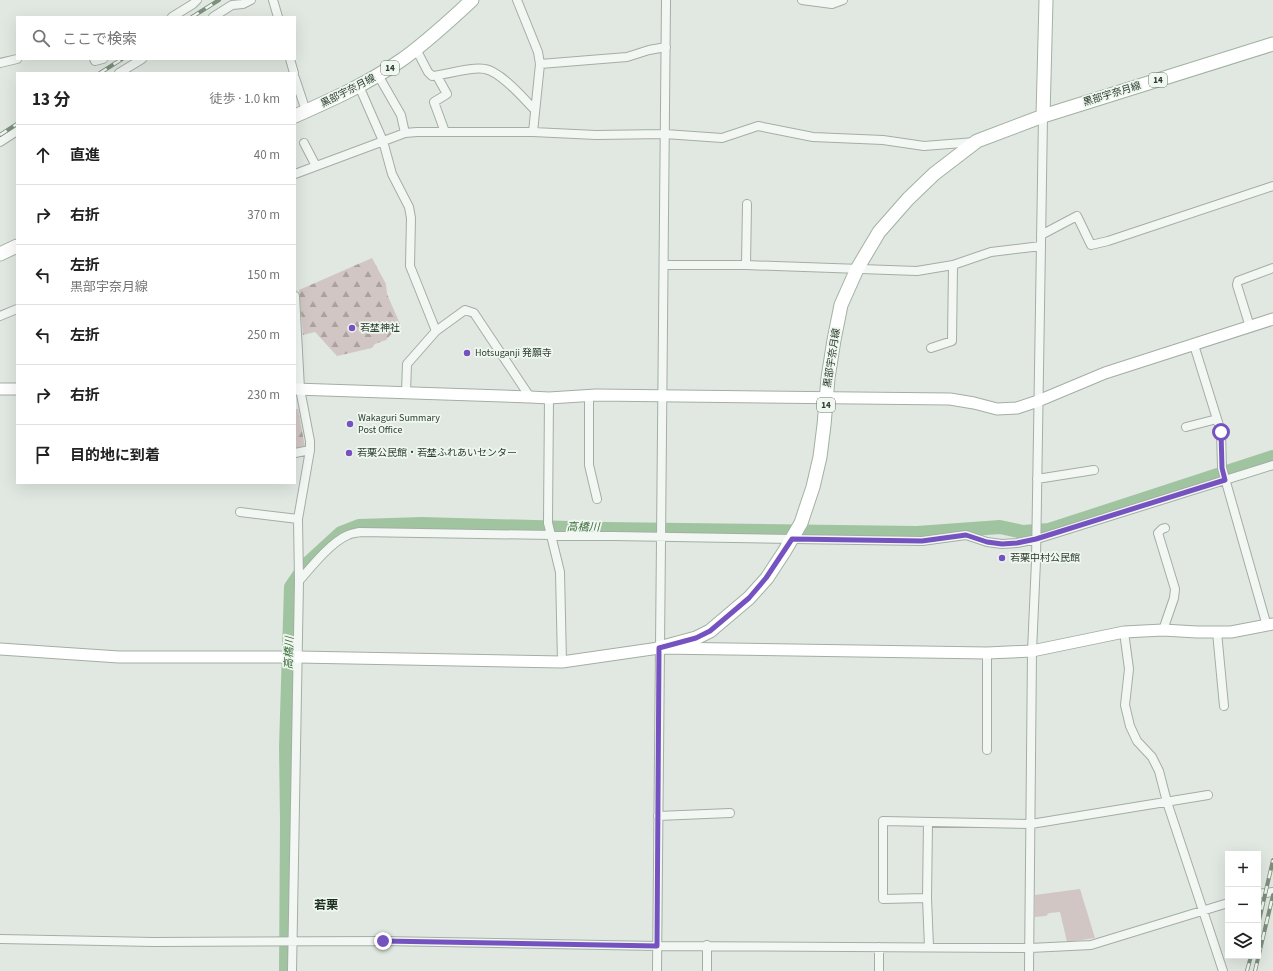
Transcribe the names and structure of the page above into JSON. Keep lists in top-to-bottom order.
{
  "streets": {
    "main road": ["14", "黒部宇奈月線"]
  },
  "districts": ["若栗"],
  "water": ["高橋川"],
  "places": [
    "若埜神社",
    "Hotsuganji 発願寺",
    "Wakaguri Summary Post Office",
    "若栗公民館・若埜ふれあいセンター",
    "若栗中村公民館"
  ],
  "page": {
    "search": "ここで検索",
    "heading": ["13 分", "徒歩 · 1.0 km"],
    "list": [
      ["直進", "40 m"],
      ["右折", "370 m"],
      ["左折", "黒部宇奈月線", "150 m"],
      ["左折", "250 m"],
      ["右折", "230 m"],
      "目的地に到着"
    ],
    "map_buttons": ["+", "−"]
  }
}
